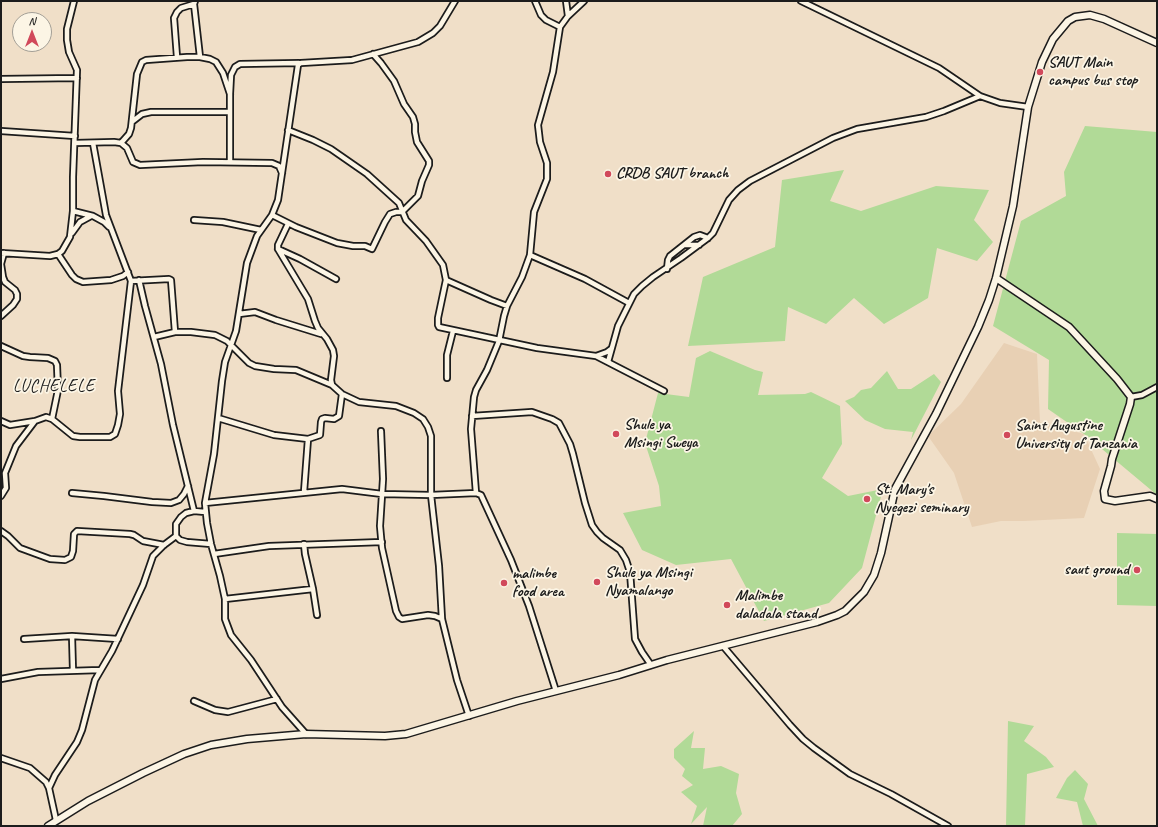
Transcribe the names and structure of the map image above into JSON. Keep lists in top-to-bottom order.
{
  "districts": ["LUCHELELE"],
  "places": [
    "SAUT Main campus bus stop",
    "CRDB SAUT branch",
    "Shule ya Msingi Sweya",
    "Saint Augustine University of Tanzania",
    "St. Mary's Nyegezi seminary",
    "saut ground",
    "Shule ya Msingi Nyamalango",
    "malimbe food area",
    "Malimbe daladala stand"
  ],
  "north": "top"
}
